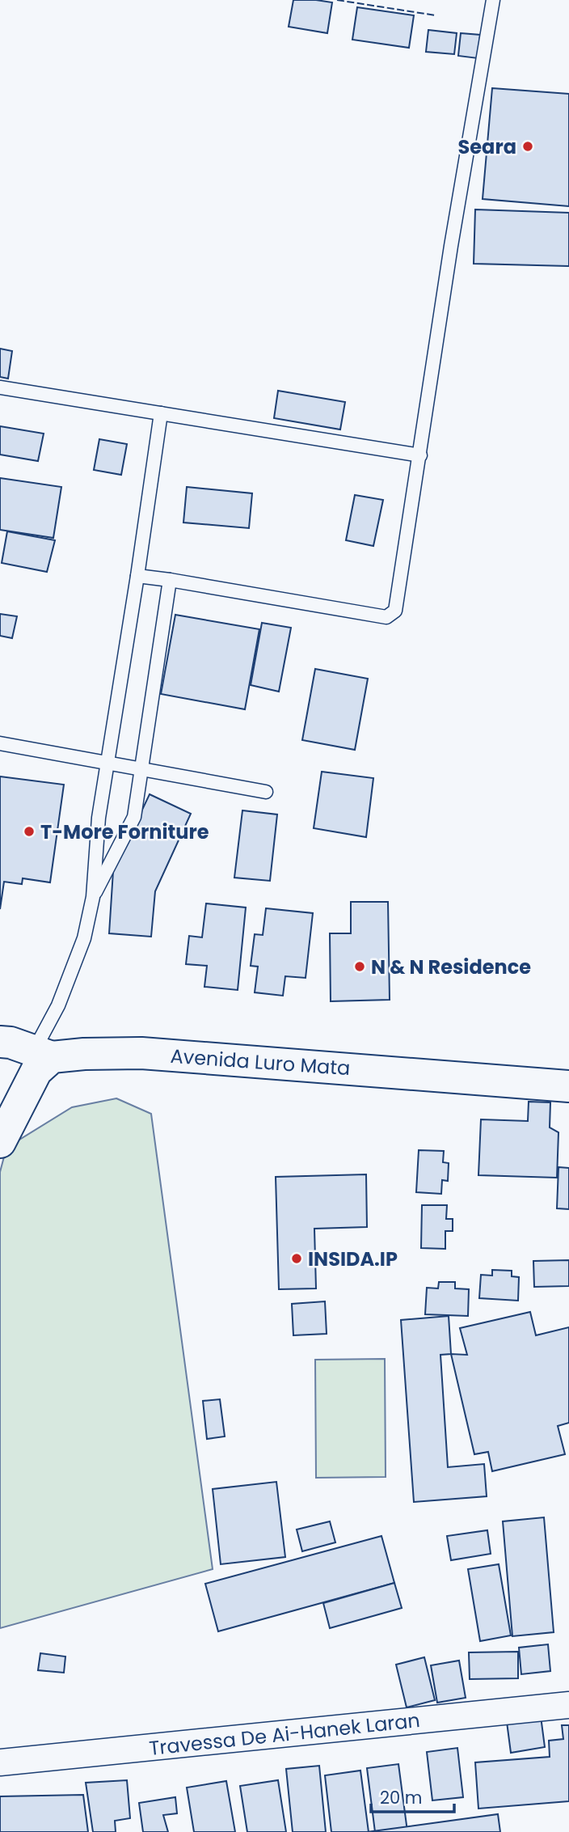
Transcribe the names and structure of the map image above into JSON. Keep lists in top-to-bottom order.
{
  "streets": {
    "main road": ["Avenida Luro Mata"],
    "street": ["Travessa De Ai-Hanek Laran"]
  },
  "places": [
    "Seara",
    "T-More Forniture",
    "N & N Residence",
    "INSIDA.IP"
  ],
  "scale_bar": "20 m"
}
